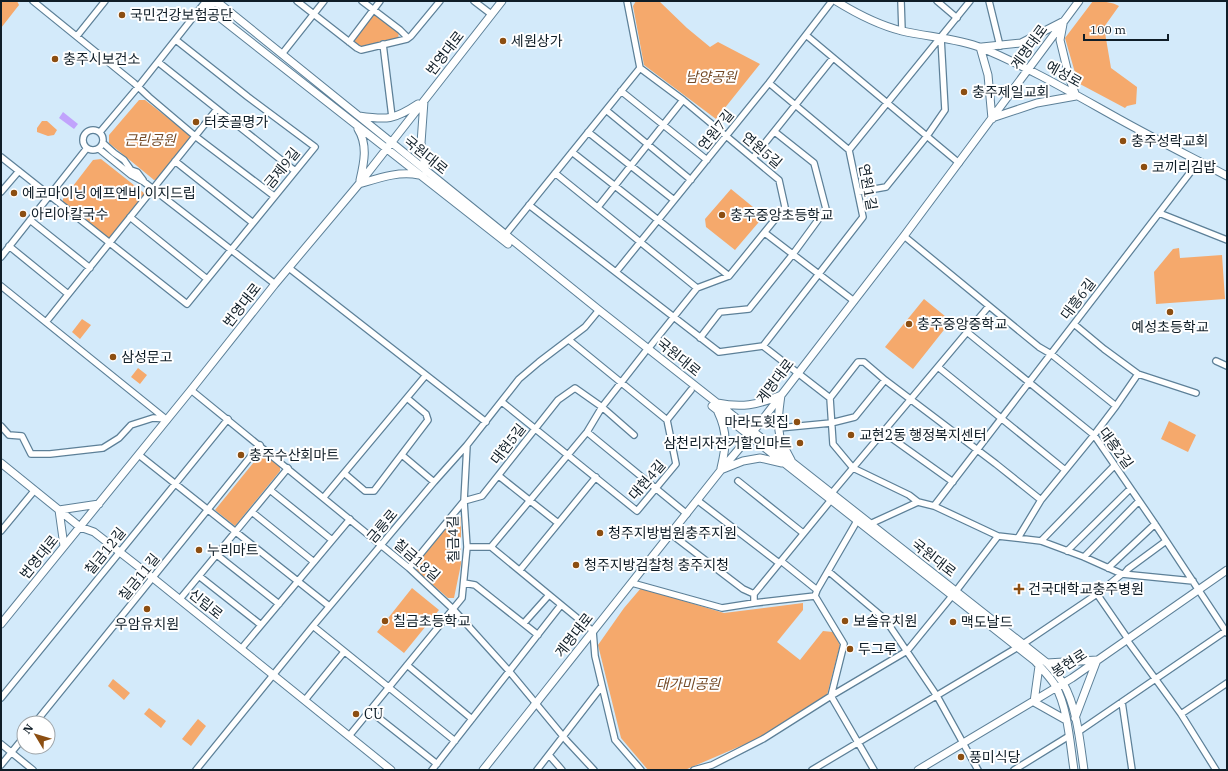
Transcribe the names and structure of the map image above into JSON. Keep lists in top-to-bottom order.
{
  "streets": {
    "street": [
      "계명대로",
      "번영대로",
      "예성로",
      "연원7길",
      "연원5길",
      "국원대로",
      "금제9길",
      "연원1길",
      "대흥6길",
      "대현5길",
      "대흥2길",
      "대현4길",
      "금릉로",
      "칠금4길",
      "칠금12길",
      "칠금18길",
      "칠금11길",
      "신립로",
      "봉현로"
    ]
  },
  "crossings": [
    ["계명대로", "예성로"],
    ["계명대로", "국원대로"],
    ["계명대로", "칠금18길"],
    ["번영대로", "국원대로"],
    ["번영대로", "칠금18길"],
    ["번영대로", "신립로"],
    ["예성로", "대흥6길"],
    ["연원7길", "연원5길"],
    ["연원7길", "연원1길"],
    ["국원대로", "금릉로"],
    ["국원대로", "봉현로"],
    ["대흥6길", "대흥2길"],
    ["대현5길", "대현4길"],
    ["대현5길", "칠금4길"],
    ["대흥2길", "봉현로"],
    ["대현4길", "금릉로"],
    ["금릉로", "칠금4길"],
    ["금릉로", "칠금18길"],
    ["금릉로", "신립로"],
    ["칠금4길", "칠금18길"],
    ["칠금4길", "신립로"],
    ["칠금12길", "칠금18길"],
    ["칠금12길", "신립로"],
    ["칠금18길", "칠금11길"],
    ["칠금11길", "신립로"]
  ],
  "parks": ["남양공원", "근린공원", "대가미공원"],
  "places": {
    "other": [
      "국민건강보험공단",
      "세원상가",
      "충주시보건소",
      "충주제일교회",
      "터줏골명가",
      "충주성락교회",
      "코끼리김밥",
      "에코마이닝 에프엔비 이지드립",
      "아리아칼국수",
      "충주중앙초등학교",
      "예성초등학교",
      "충주중앙중학교",
      "삼성문고",
      "마라도횟집",
      "교현2동 행정복지센터",
      "삼천리자전거할인마트",
      "충주수산회마트",
      "청주지방법원충주지원",
      "누리마트",
      "청주지방검찰청 충주지청",
      "우암유치원",
      "칠금초등학교",
      "보슬유치원",
      "맥도날드",
      "두그루",
      "CU",
      "풍미식당"
    ],
    "health": ["건국대학교충주병원"]
  },
  "scale_bar": "100 m",
  "north": "top left"
}
